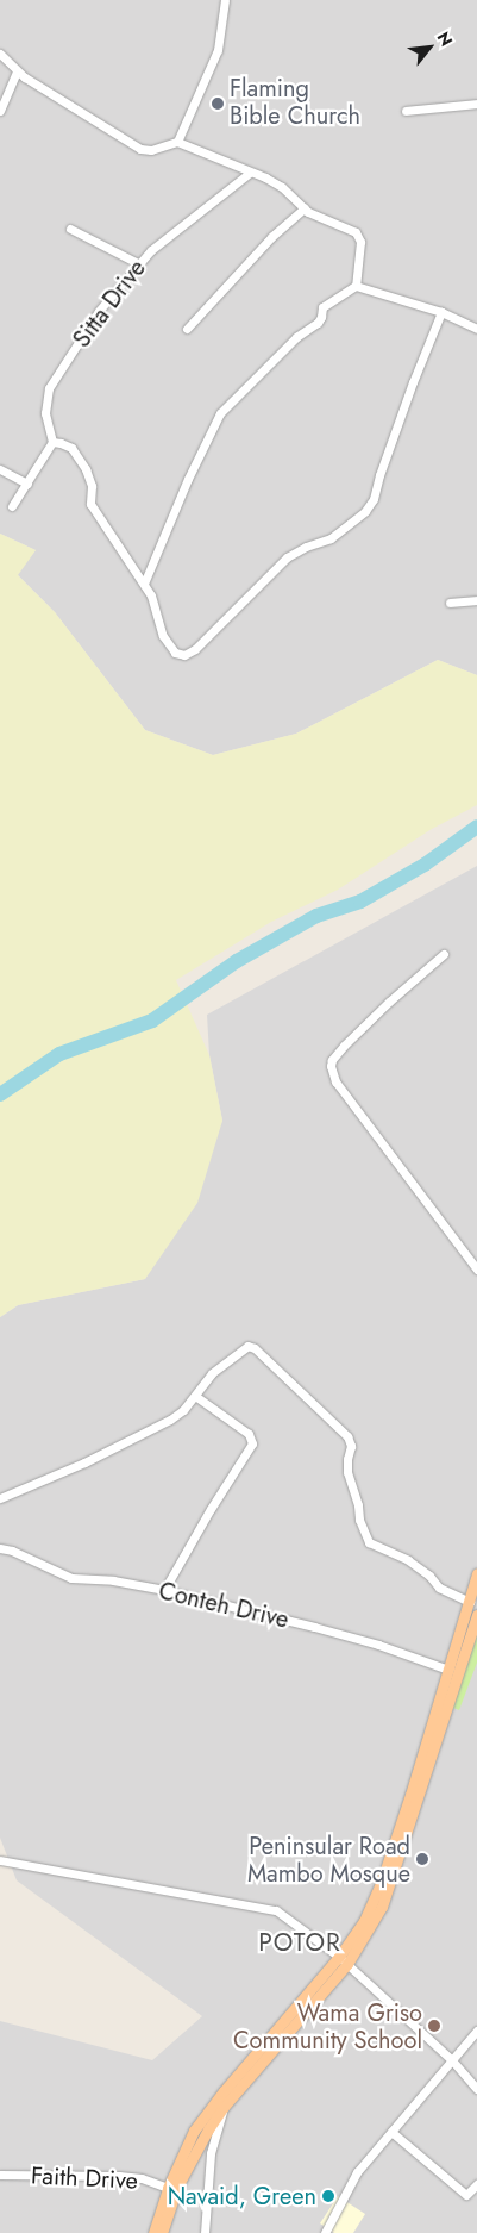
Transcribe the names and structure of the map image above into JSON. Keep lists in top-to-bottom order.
{
  "streets": {
    "street": ["Sitta Drive", "Conteh Drive", "Faith Drive"]
  },
  "districts": ["POTOR"],
  "places": [
    "Flaming Bible Church",
    "Peninsular Road Mambo Mosque",
    "Wama Griso Community School",
    "Navaid, Green"
  ],
  "north": "top right"
}
